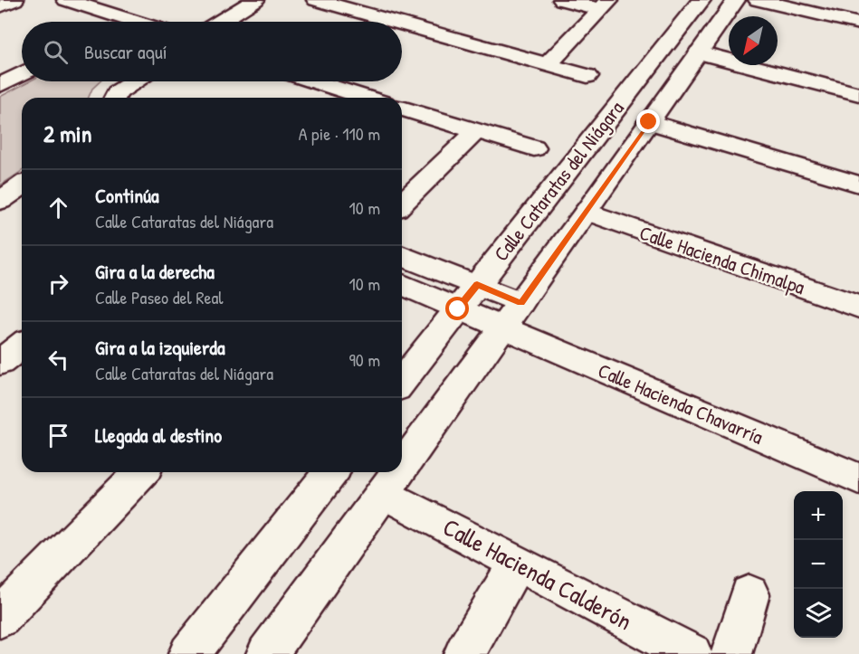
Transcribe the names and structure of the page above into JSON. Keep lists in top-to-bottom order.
{
  "streets": {
    "street": [
      "Calle Cataratas del Niágara",
      "Calle Hacienda Chimalpa",
      "Calle Hacienda Chavarría",
      "Calle Hacienda Calderón"
    ]
  },
  "crossings": [
    ["Calle Cataratas del Niágara", "Calle Hacienda Chimalpa"],
    ["Calle Cataratas del Niágara", "Calle Hacienda Chavarría"],
    ["Calle Cataratas del Niágara", "Calle Hacienda Calderón"]
  ],
  "north": "bottom left",
  "page": {
    "search": "Buscar aquí",
    "heading": ["2 min", "A pie · 110 m"],
    "list": [
      ["Continúa", "Calle Cataratas del Niágara", "10 m"],
      ["Gira a la derecha", "Calle Paseo del Real", "10 m"],
      ["Gira a la izquierda", "Calle Cataratas del Niágara", "90 m"],
      "Llegada al destino"
    ],
    "map_buttons": ["+", "−"]
  }
}
